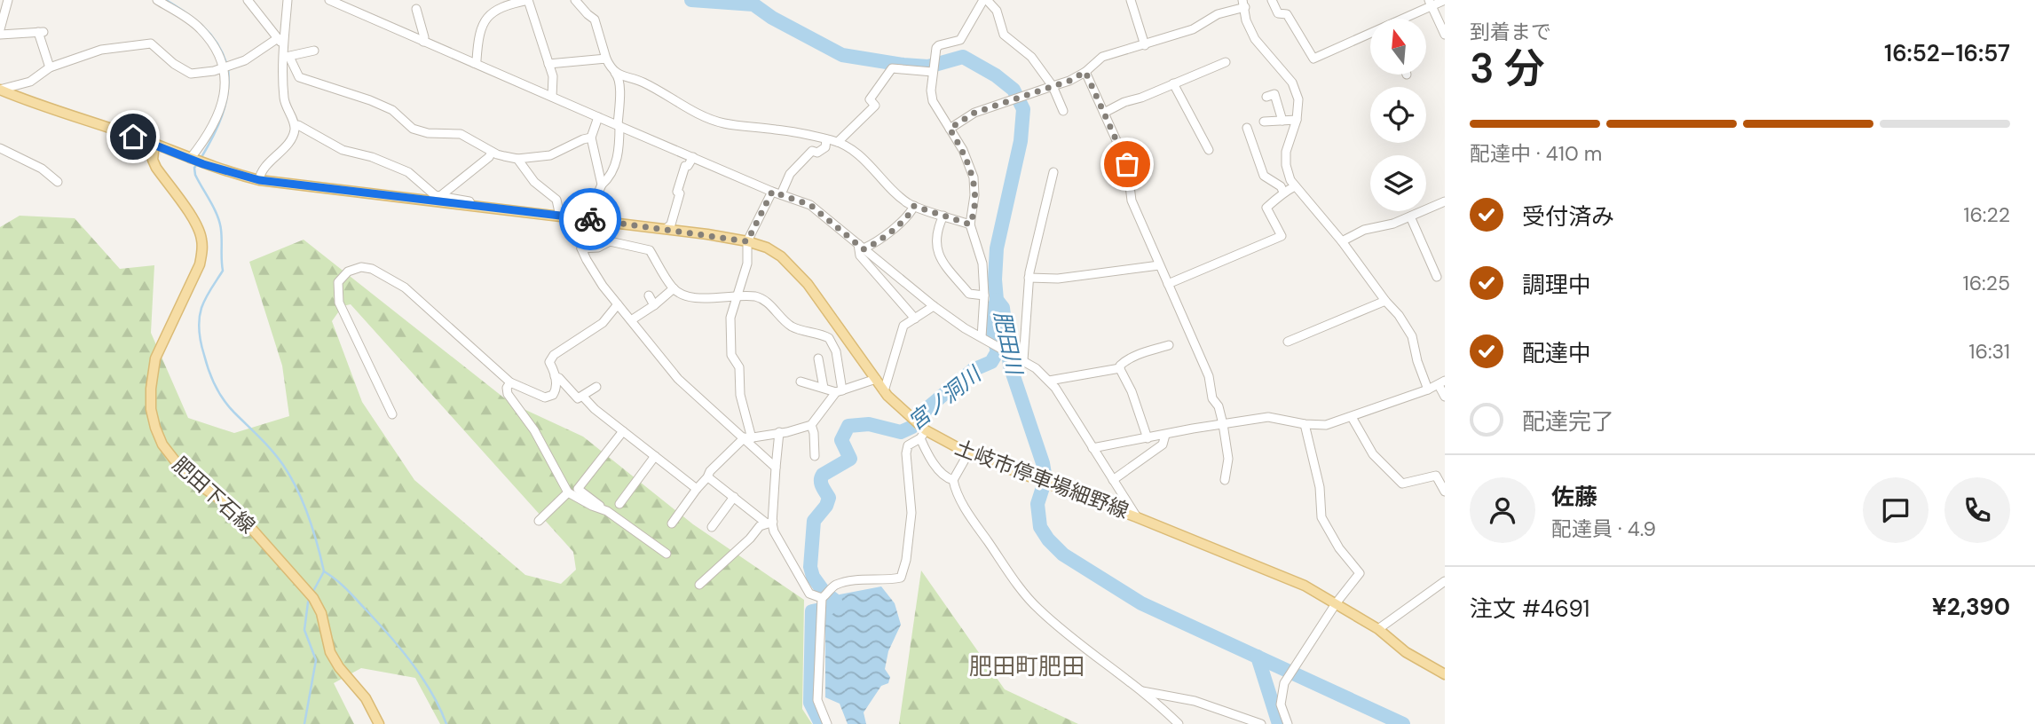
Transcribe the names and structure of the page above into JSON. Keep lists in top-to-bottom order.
{
  "streets": {
    "main road": ["土岐市停車場細野線", "肥田下石線"]
  },
  "crossings": [
    ["土岐市停車場細野線", "肥田下石線"]
  ],
  "districts": ["肥田町肥田"],
  "water": ["肥田川", "宮ノ洞川"],
  "north": "top",
  "page": {
    "heading": ["3 分", "到着まで", "16:52–16:57"],
    "panel": [
      "佐藤",
      "配達員 · 4.9",
      "注文 #4691",
      "¥2,390"
    ],
    "bar": "配達中 · 410 m",
    "list": [
      ["受付済み", "16:22"],
      ["調理中", "16:25"],
      ["配達中", "16:31"],
      "配達完了"
    ]
  }
}
